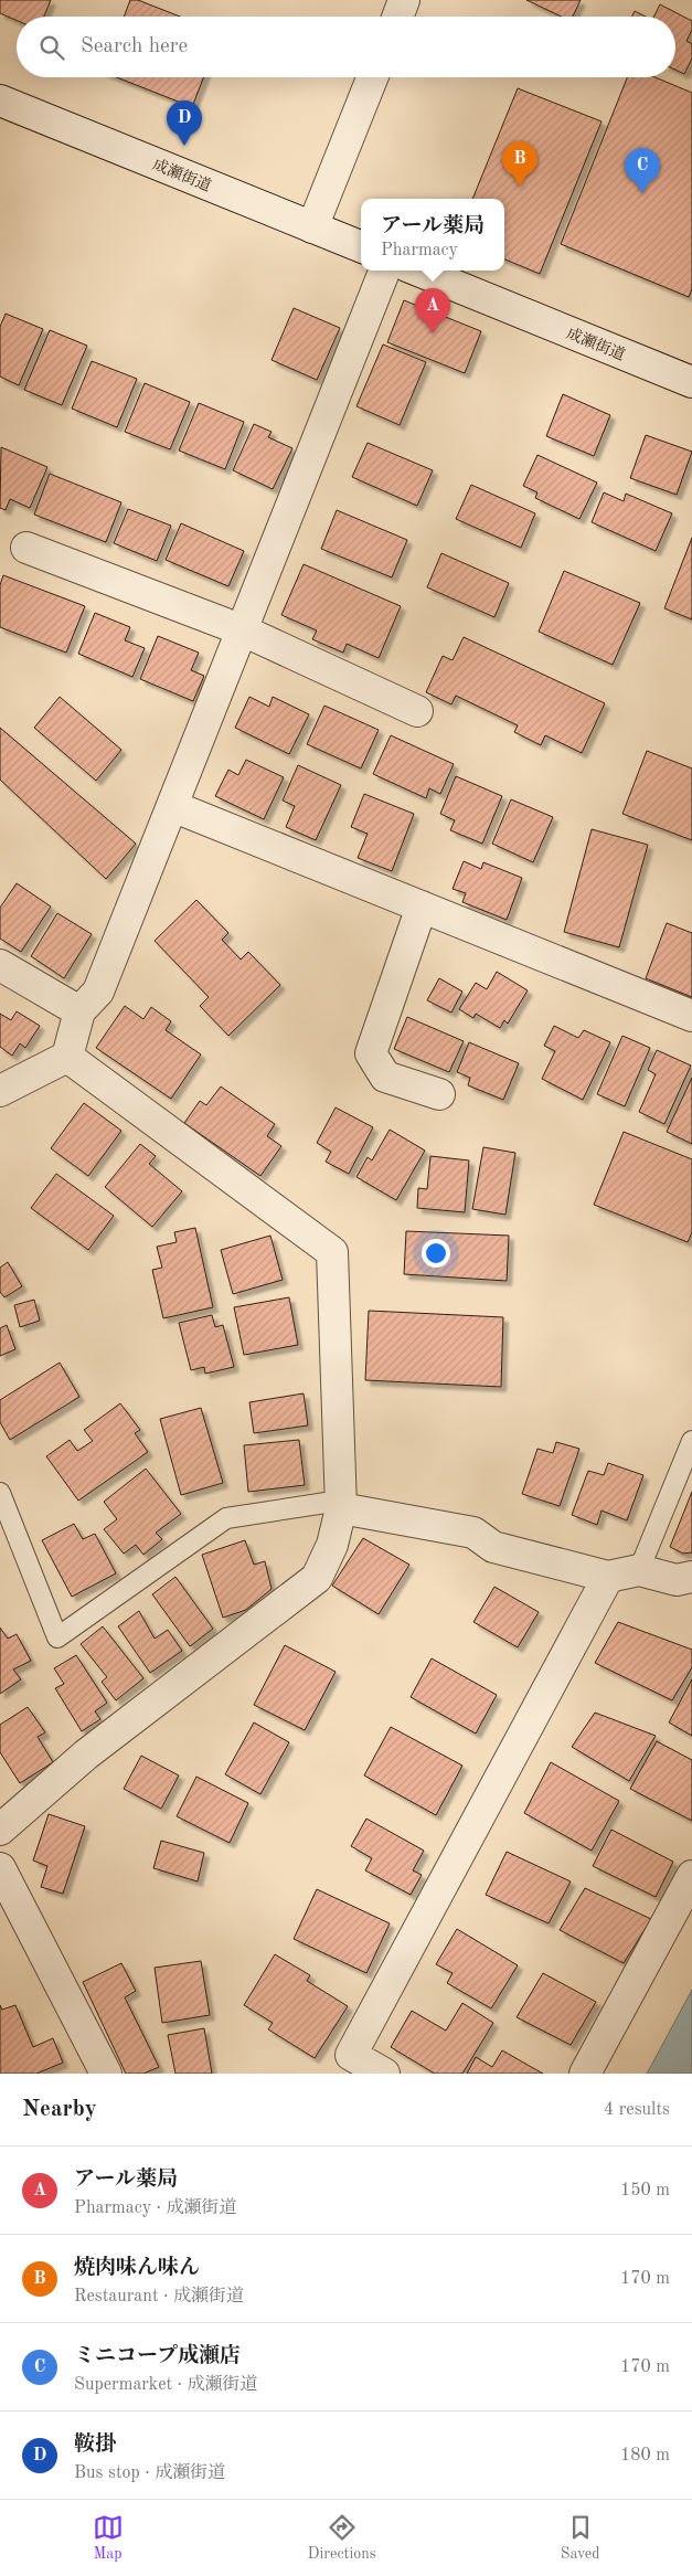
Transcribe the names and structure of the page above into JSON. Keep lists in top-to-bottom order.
{
  "streets": {
    "street": ["成瀬街道"]
  },
  "page": {
    "search": "Search here",
    "pins": [
      "D",
      "B",
      "C",
      "A"
    ],
    "popup": ["アール薬局", "Pharmacy"],
    "heading": ["Nearby", "4 results"],
    "list": [
      {
        "mark": "A",
        "name": "アール薬局",
        "note": "Pharmacy · 成瀬街道",
        "value": "150 m"
      },
      {
        "mark": "B",
        "name": "焼肉味ん味ん",
        "note": "Restaurant · 成瀬街道",
        "value": "170 m"
      },
      {
        "mark": "C",
        "name": "ミニコープ成瀬店",
        "note": "Supermarket · 成瀬街道",
        "value": "170 m"
      },
      {
        "mark": "D",
        "name": "鞍掛",
        "note": "Bus stop · 成瀬街道",
        "value": "180 m"
      }
    ],
    "nav": ["Map", "Directions", "Saved"]
  }
}
